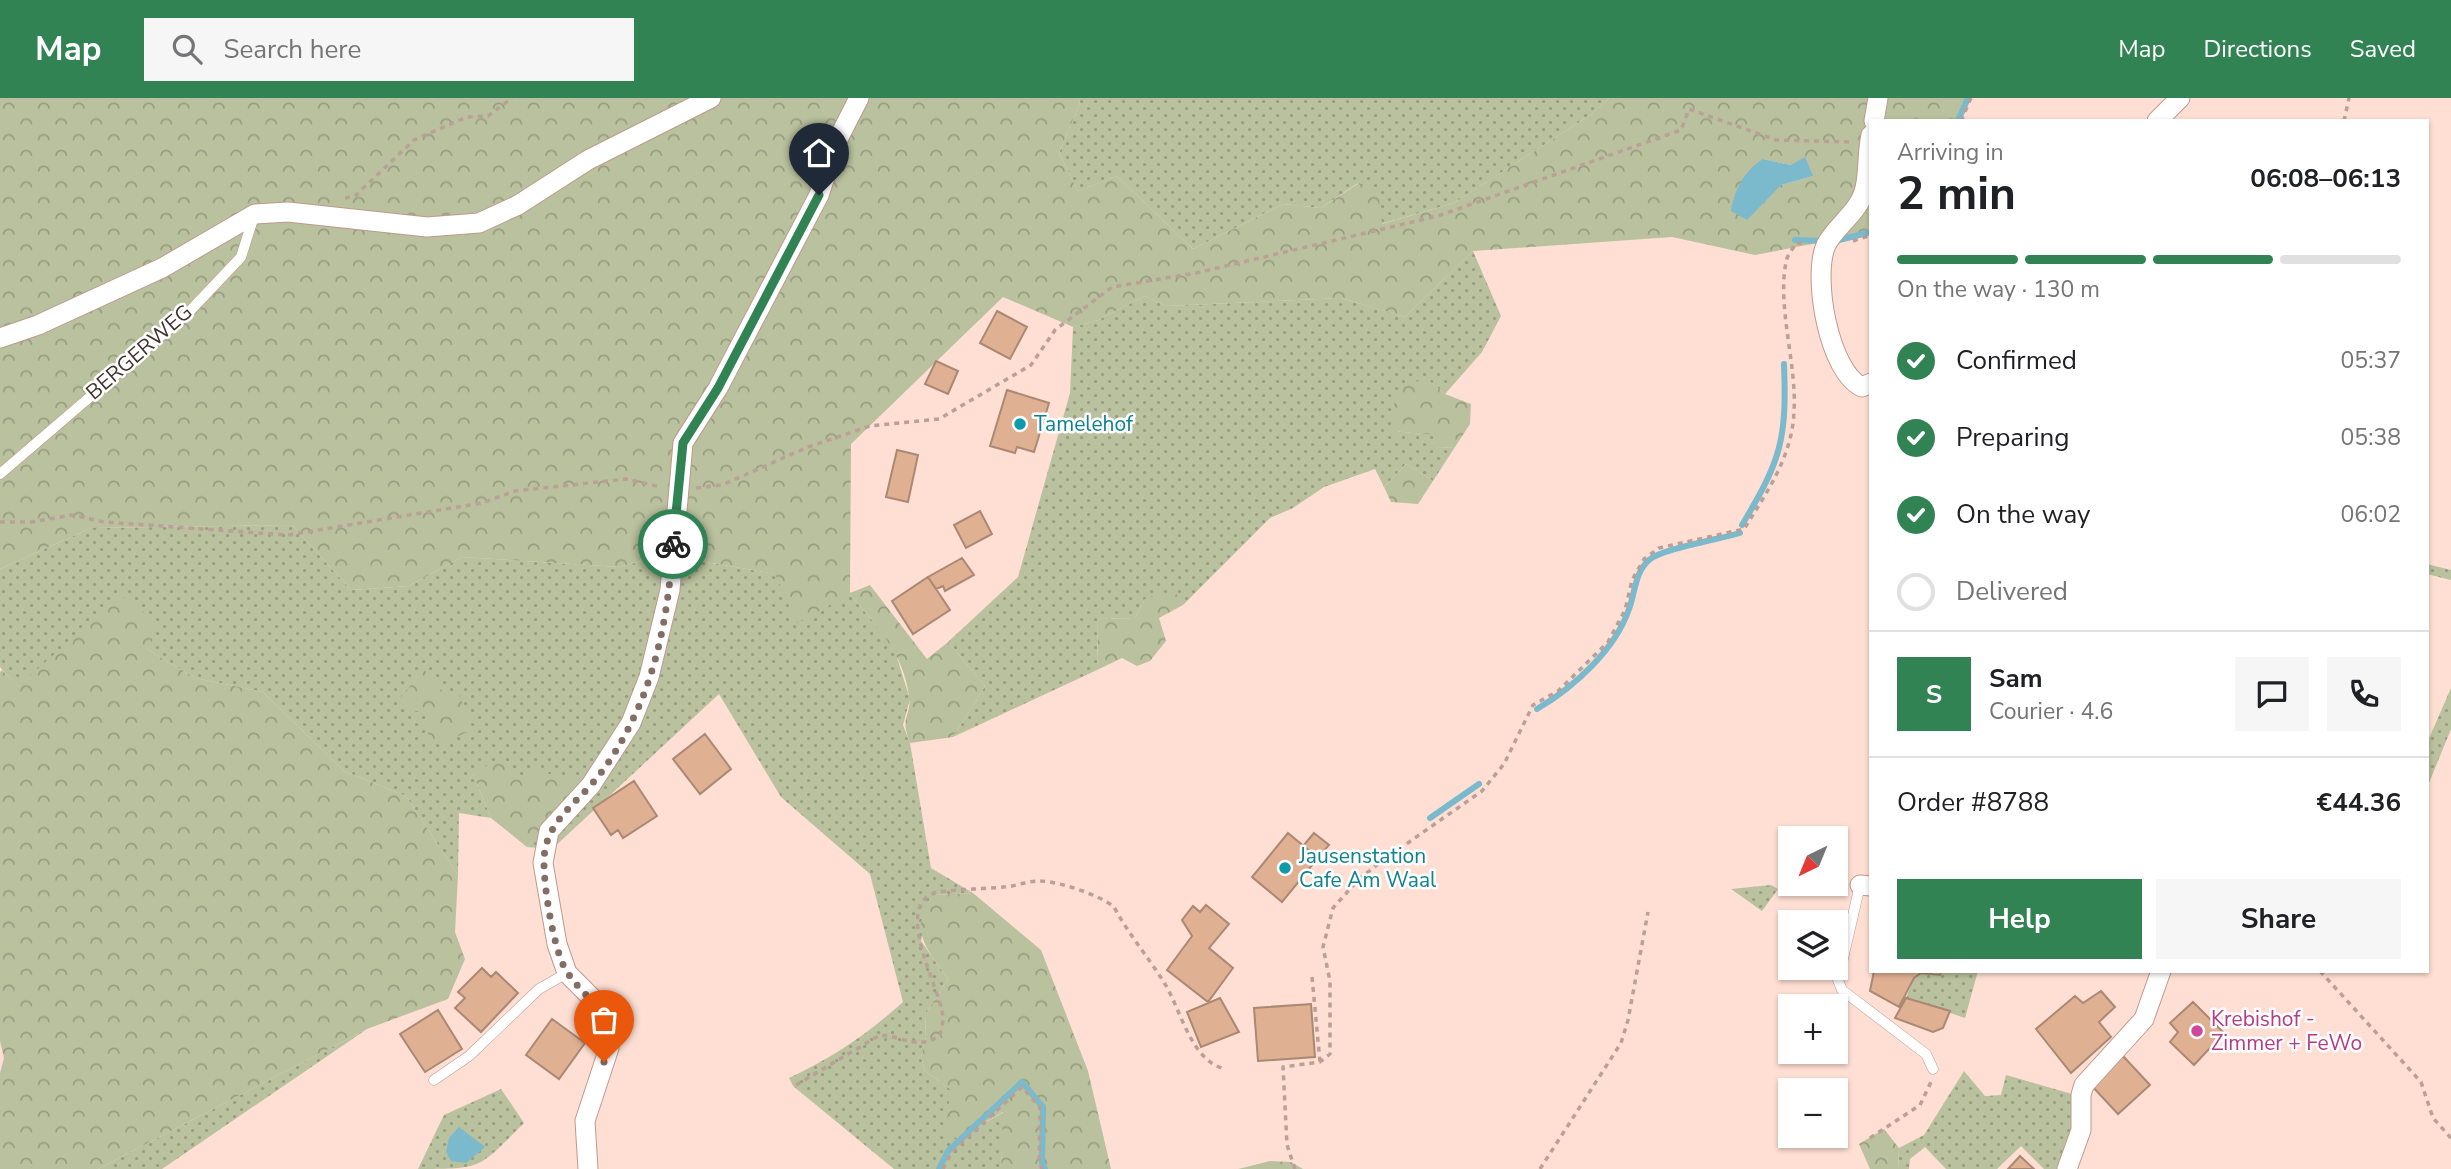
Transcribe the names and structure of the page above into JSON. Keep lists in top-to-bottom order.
{
  "streets": {
    "lane": ["BERGERWEG"]
  },
  "places": ["Tamelehof", "Jausenstation Cafe Am Waal", "Krebishof - Zimmer + FeWo"],
  "north": "bottom left",
  "page": {
    "header": "Map",
    "search": "Search here",
    "nav": ["Map", "Directions", "Saved"],
    "heading": ["2 min", "Arriving in", "06:08–06:13"],
    "panel": [
      "Sam",
      "Courier · 4.6",
      "Order #8788",
      "€44.36"
    ],
    "bar": "On the way · 130 m",
    "list": [
      ["Confirmed", "05:37"],
      ["Preparing", "05:38"],
      ["On the way", "06:02"],
      "Delivered"
    ],
    "round": "S",
    "map_buttons": ["+", "−"],
    "buttons": ["Help", "Share"]
  }
}
